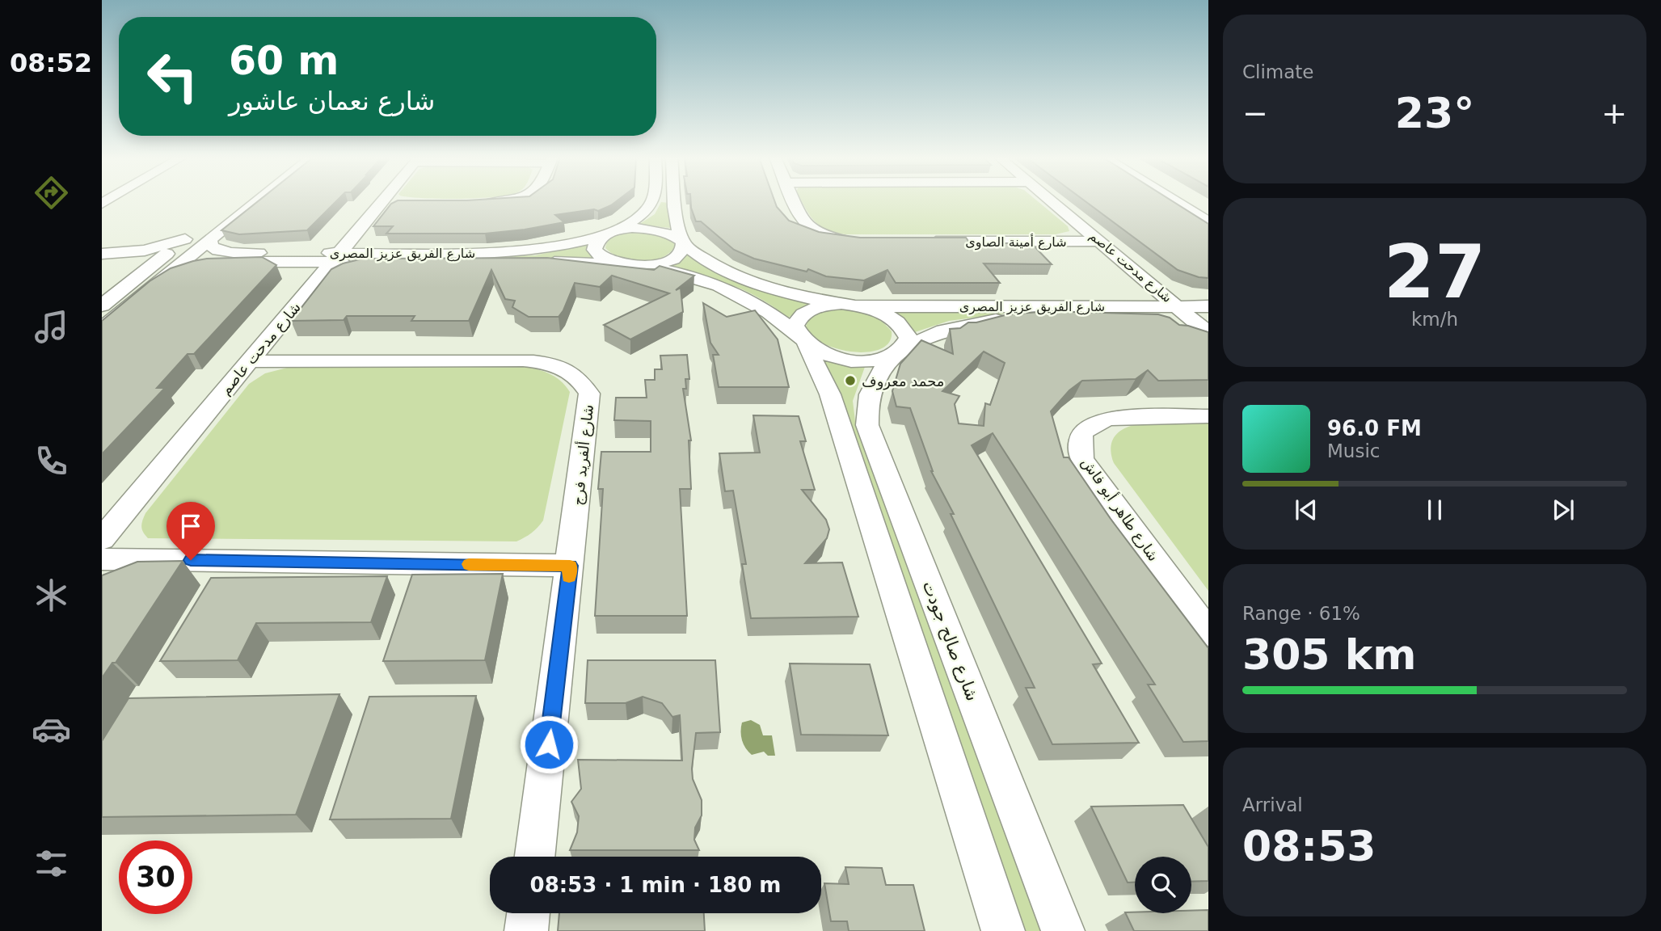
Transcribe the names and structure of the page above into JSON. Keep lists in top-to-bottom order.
{
  "streets": {
    "street": [
      "شارع أمينة الصاوى",
      "شارع الفريق عزيز المصرى",
      "شارع مدحت عاصم",
      "شارع ألفريد فرج",
      "شارع طاهر أبو فاش",
      "شارع صالح جودت"
    ]
  },
  "crossings": [
    ["شارع أمينة الصاوى", "شارع مدحت عاصم"],
    ["شارع الفريق عزيز المصرى", "شارع مدحت عاصم"],
    ["شارع الفريق عزيز المصرى", "شارع صالح جودت"],
    ["شارع مدحت عاصم", "شارع ألفريد فرج"]
  ],
  "places": ["محمد معروف"],
  "page": {
    "tabs": "08:52",
    "tile": [
      "Climate",
      ["27", "km/h"],
      ["Range · 61%", "305 km"],
      ["Arrival", "08:53"]
    ],
    "turn": ["60 m", "شارع نعمان عاشور"],
    "heat": ["−", "23°", "+"],
    "song": ["96.0 FM", "Music"],
    "limit": "30",
    "trip": "08:53 · 1 min · 180 m"
  }
}
